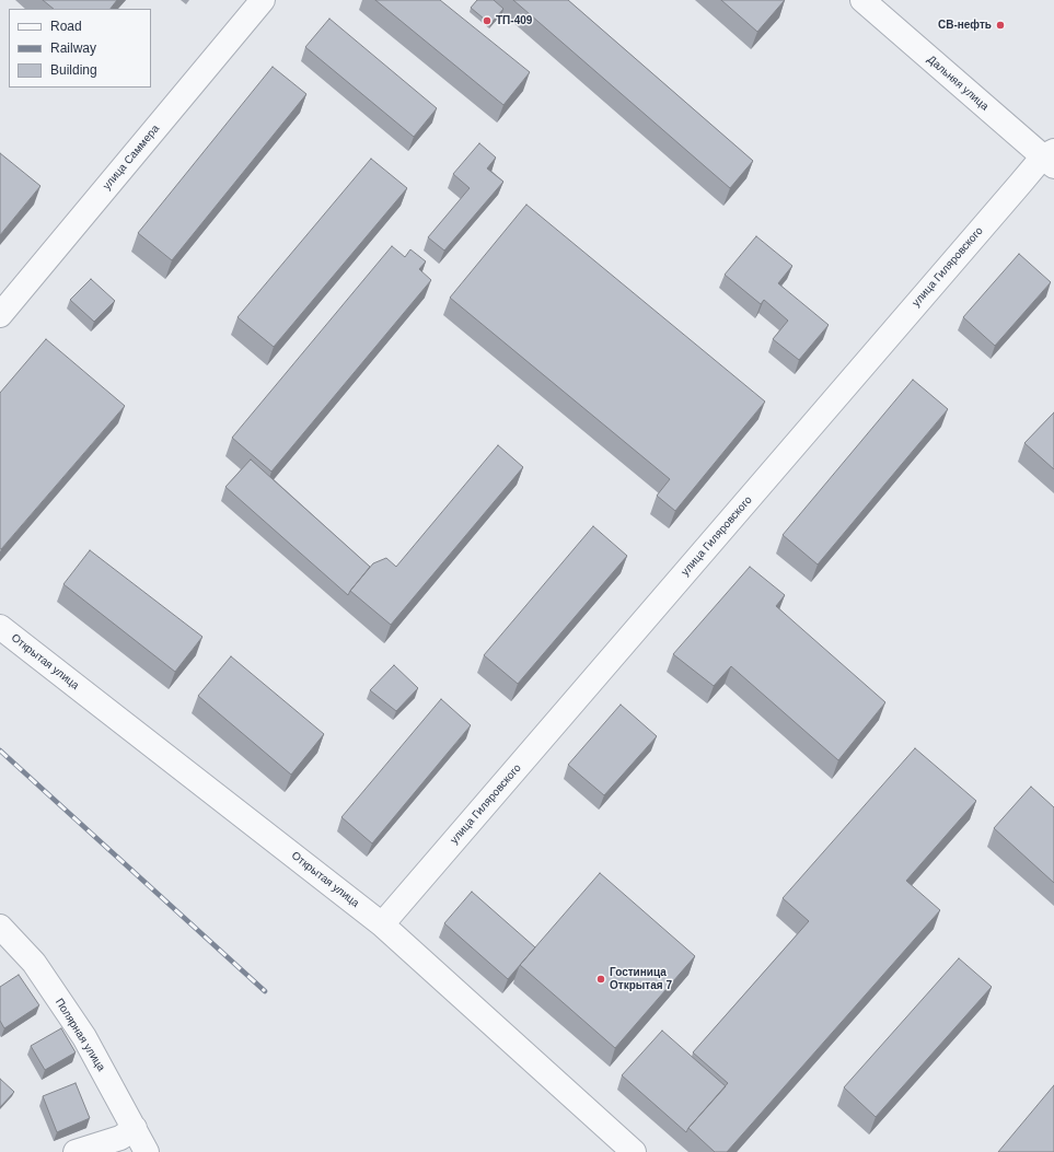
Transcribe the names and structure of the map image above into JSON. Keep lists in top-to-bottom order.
{
  "streets": {
    "street": [
      "Дальняя улица",
      "улица Саммера",
      "улица Гиляровского",
      "Открытая улица",
      "Полярная улица"
    ]
  },
  "crossings": [
    ["Дальняя улица", "улица Гиляровского"],
    ["улица Гиляровского", "Открытая улица"]
  ],
  "places": ["ТП-409", "СВ-нефть", "Гостиница Открытая 7"],
  "legend": ["Road", "Railway", "Building"]
}
